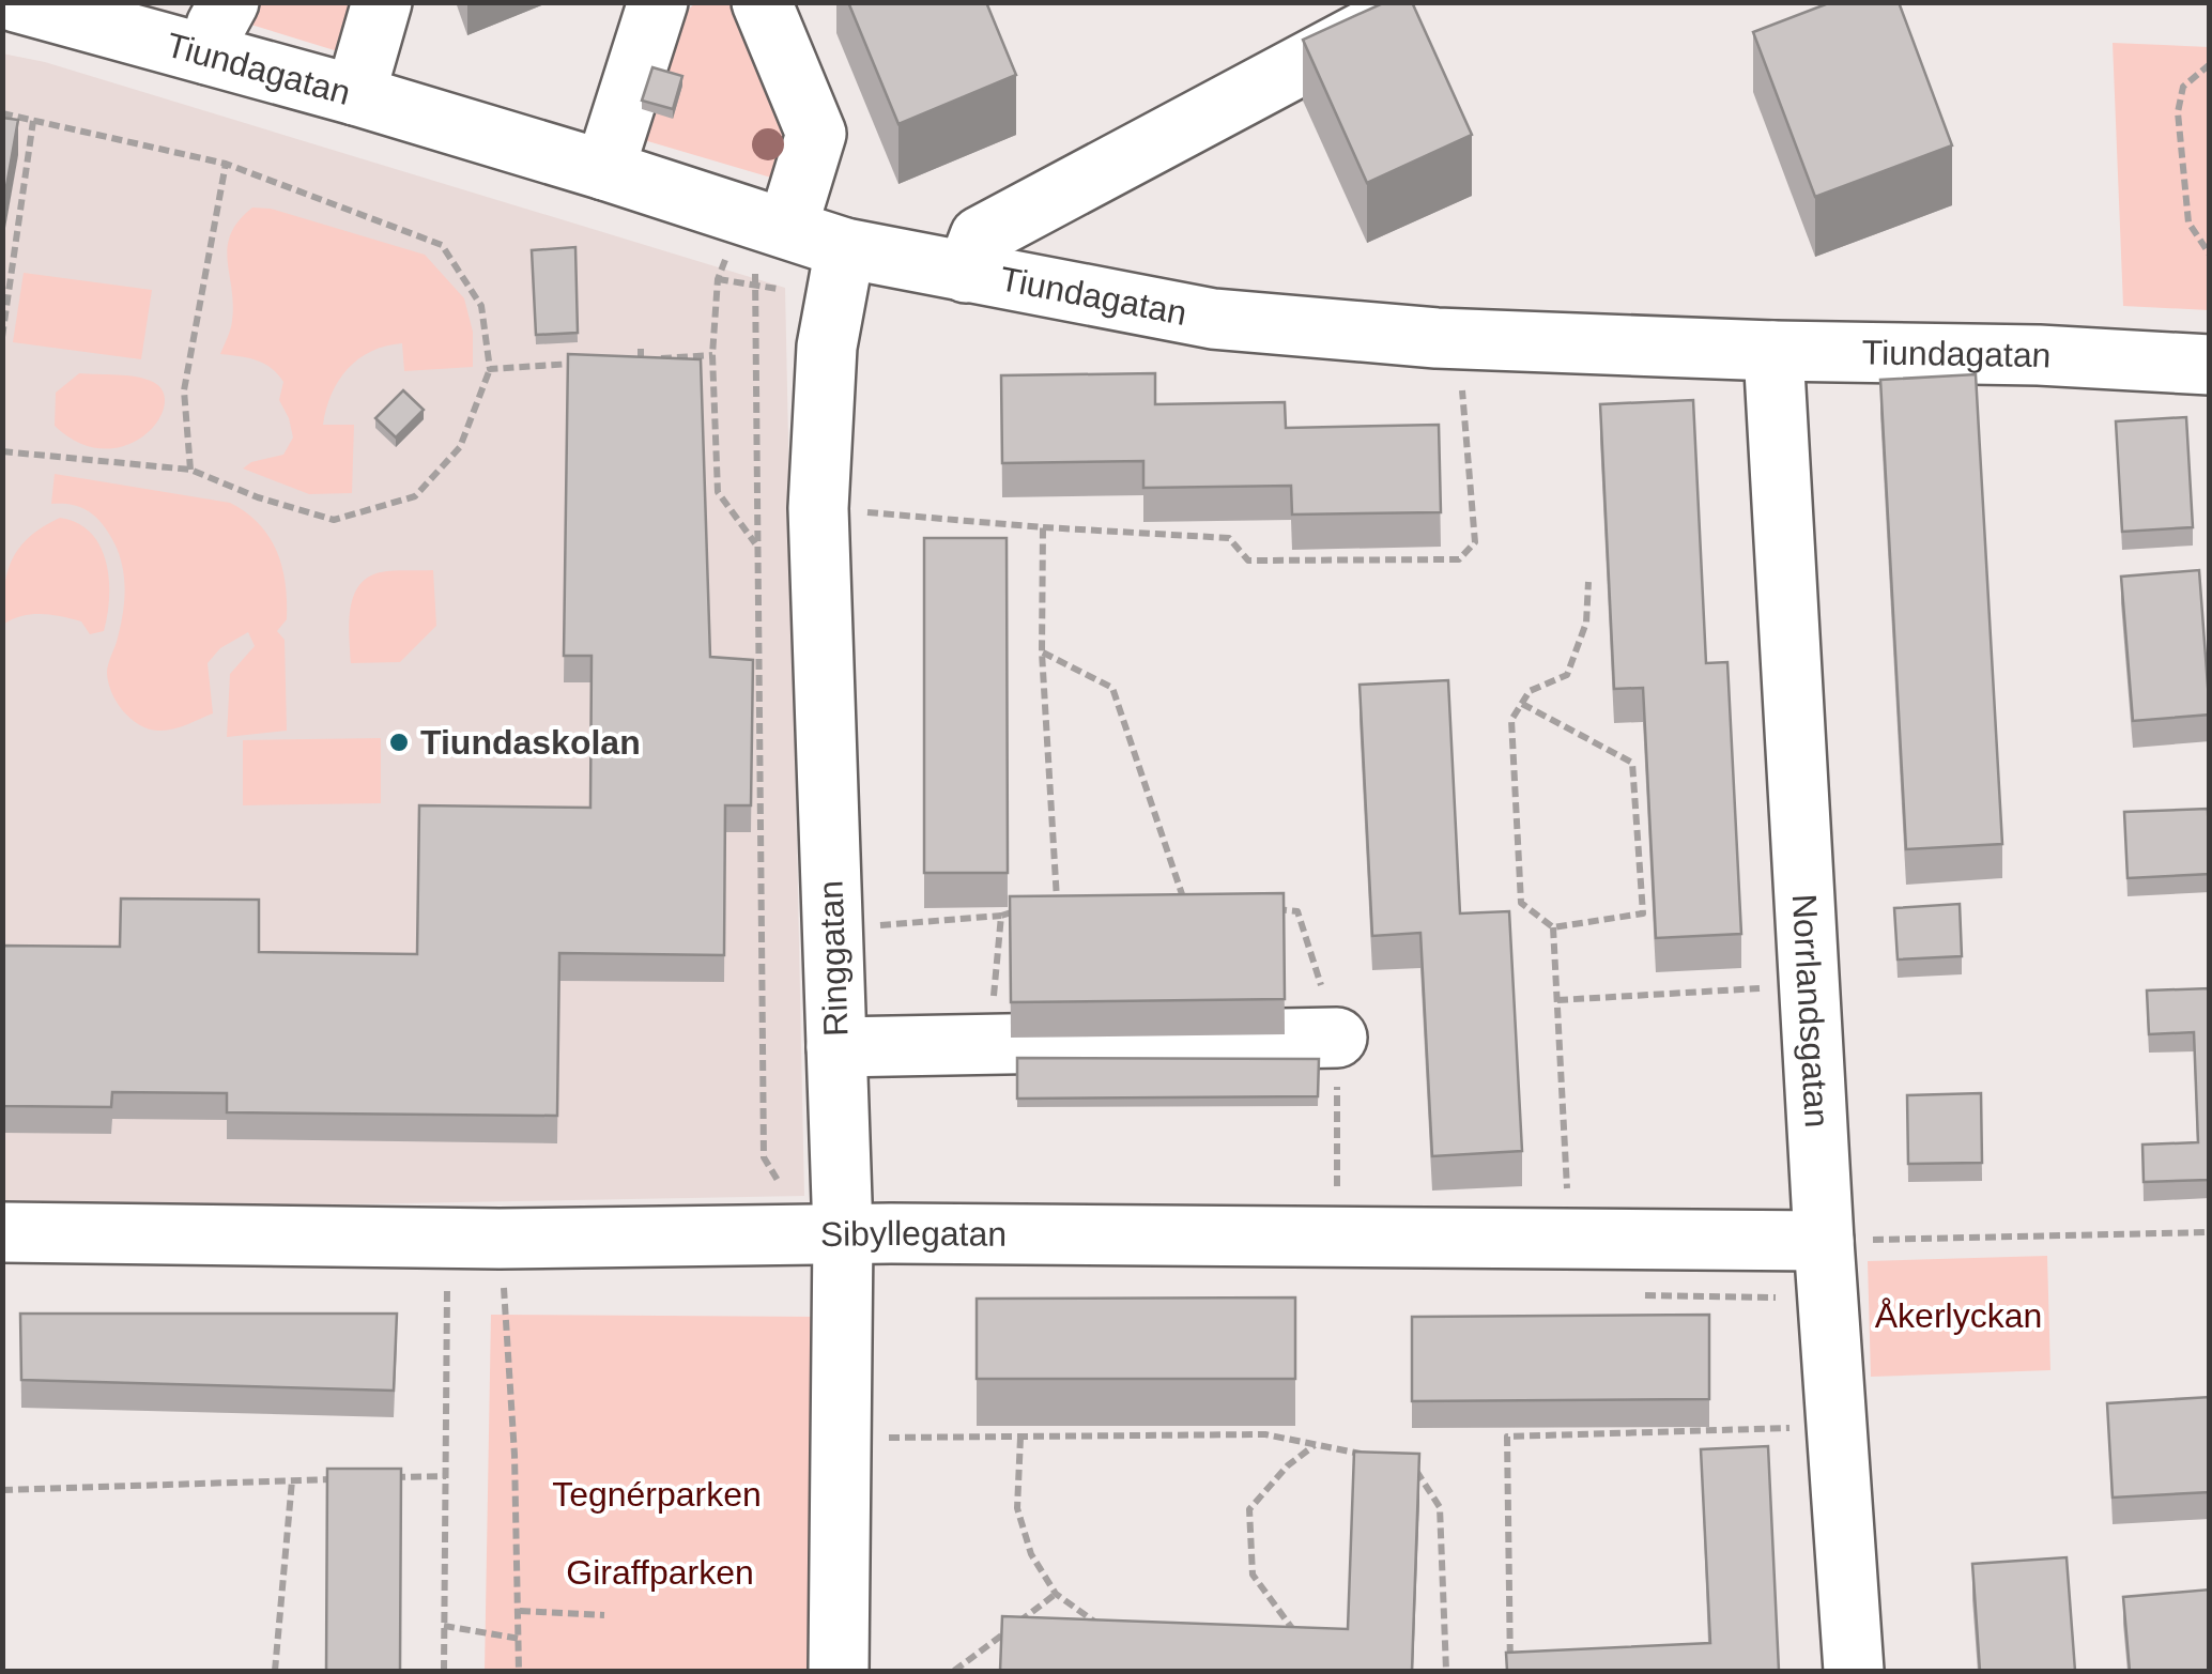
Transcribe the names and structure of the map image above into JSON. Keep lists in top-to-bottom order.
{
  "streets": {
    "street": [
      "Tiundagatan",
      "Ringgatan",
      "Norrlandsgatan",
      "Sibyllegatan"
    ]
  },
  "crossings": [
    ["Tiundagatan", "Ringgatan"],
    ["Tiundagatan", "Norrlandsgatan"],
    ["Ringgatan", "Sibyllegatan"],
    ["Norrlandsgatan", "Sibyllegatan"]
  ],
  "parks": ["Åkerlyckan", "Tegnérparken", "Giraffparken"],
  "places": ["Tiundaskolan"]
}
